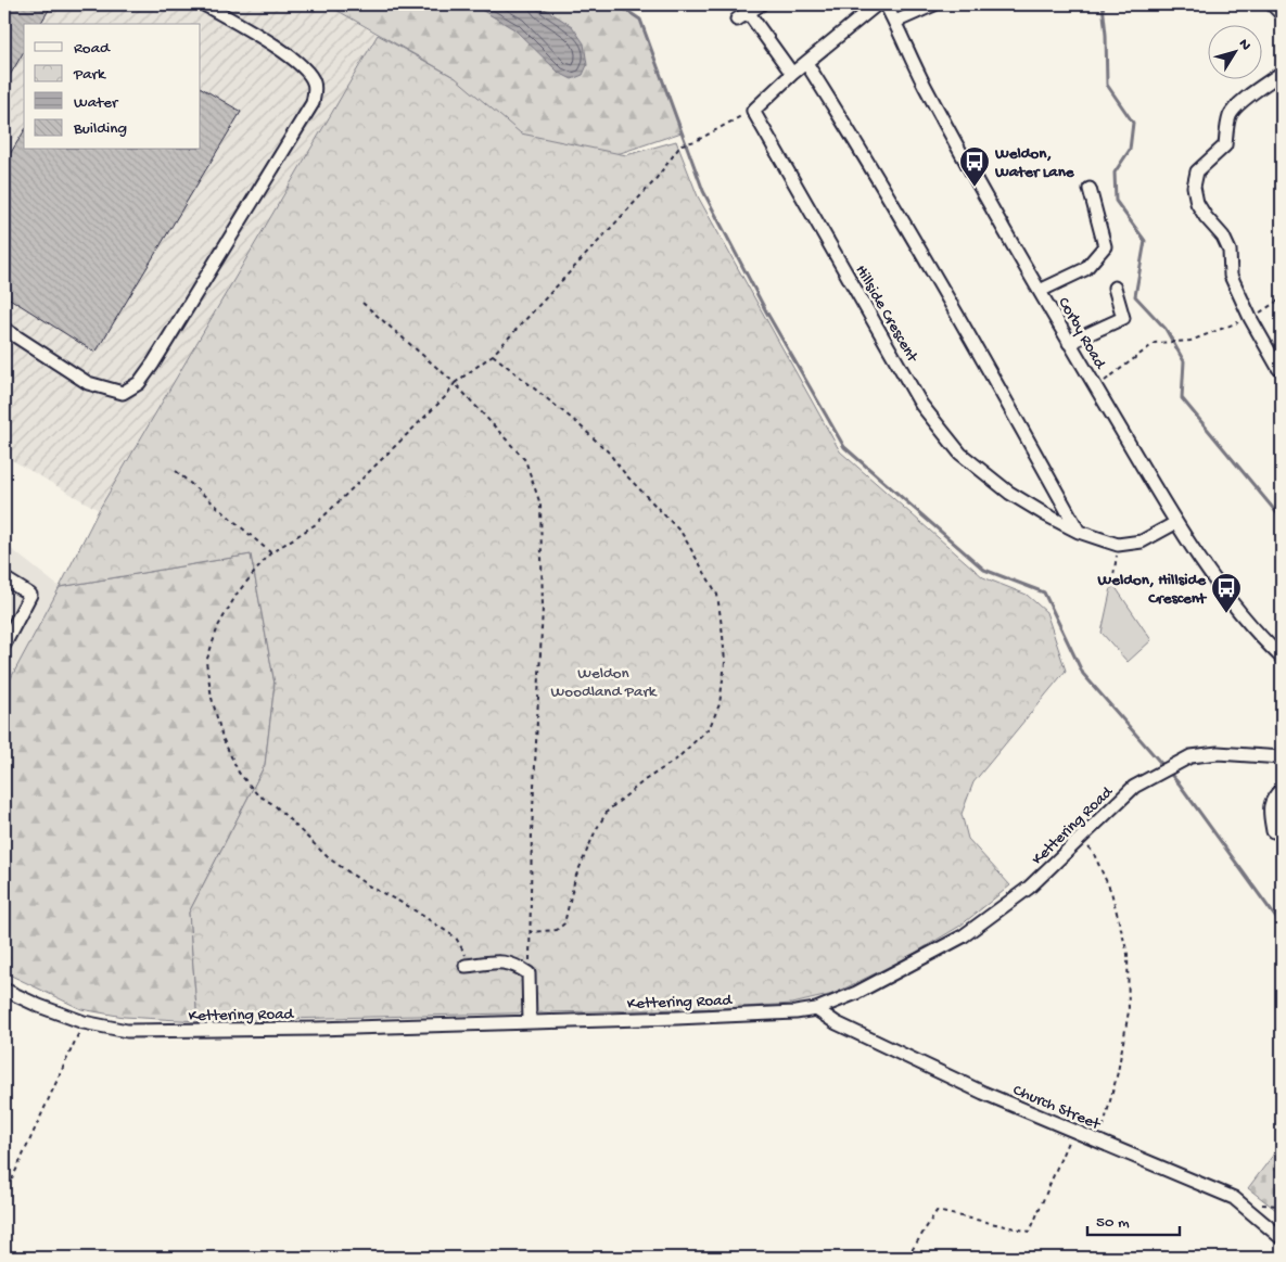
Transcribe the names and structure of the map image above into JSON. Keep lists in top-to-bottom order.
{
  "streets": {
    "street": [
      "Hillside Crescent",
      "Corby Road",
      "Kettering Road",
      "Church Street"
    ]
  },
  "crossings": [
    ["Hillside Crescent", "Corby Road"],
    ["Kettering Road", "Church Street"]
  ],
  "parks": ["Weldon Woodland Park"],
  "places": {
    "bus stop": ["Weldon, Water Lane", "Weldon, Hillside Crescent"]
  },
  "legend": [
    "Road",
    "Park",
    "Water",
    "Building"
  ],
  "scale_bar": "50 m",
  "north": "top right"
}
